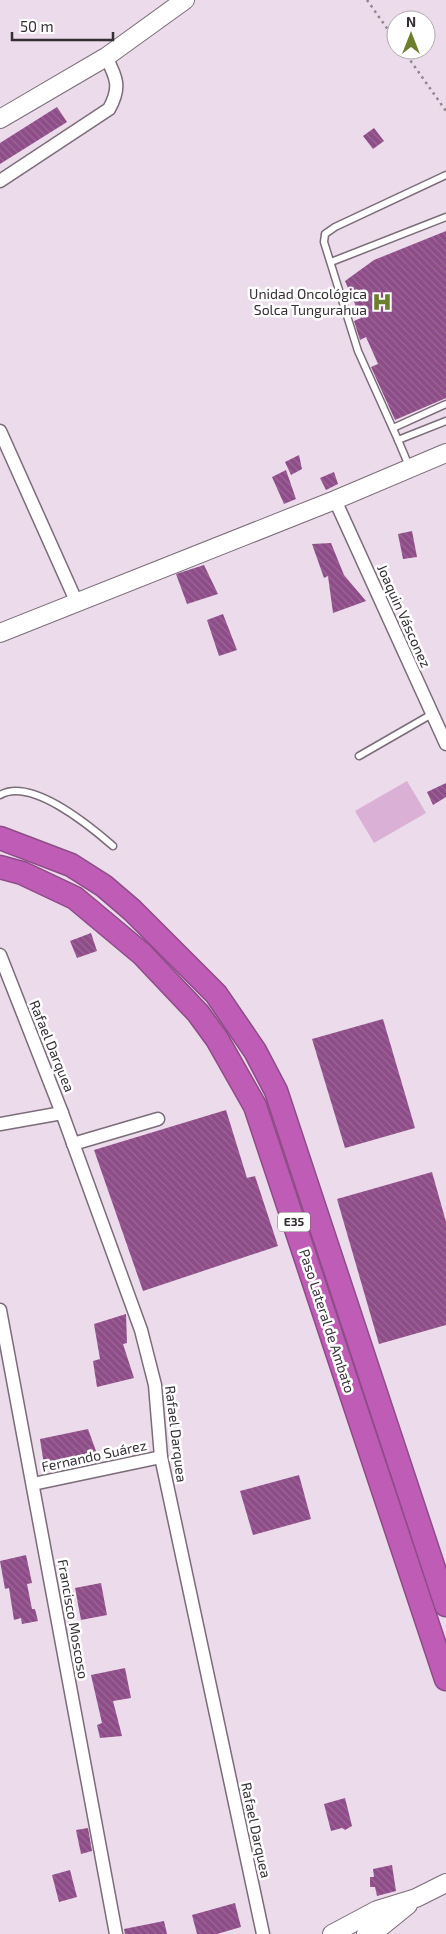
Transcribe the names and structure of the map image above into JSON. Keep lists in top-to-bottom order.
{
  "streets": {
    "highway": ["E35", "Paso Lateral de Ambato"],
    "street": [
      "Joaquin Vásconez",
      "Rafael Darquea",
      "Fernando Suárez",
      "Francisco Moscoso"
    ]
  },
  "crossings": [
    ["Rafael Darquea", "Fernando Suárez"],
    ["Fernando Suárez", "Francisco Moscoso"]
  ],
  "places": {
    "hospital": ["Unidad Oncológica Solca Tungurahua"]
  },
  "scale_bar": "50 m",
  "north": "top"
}
